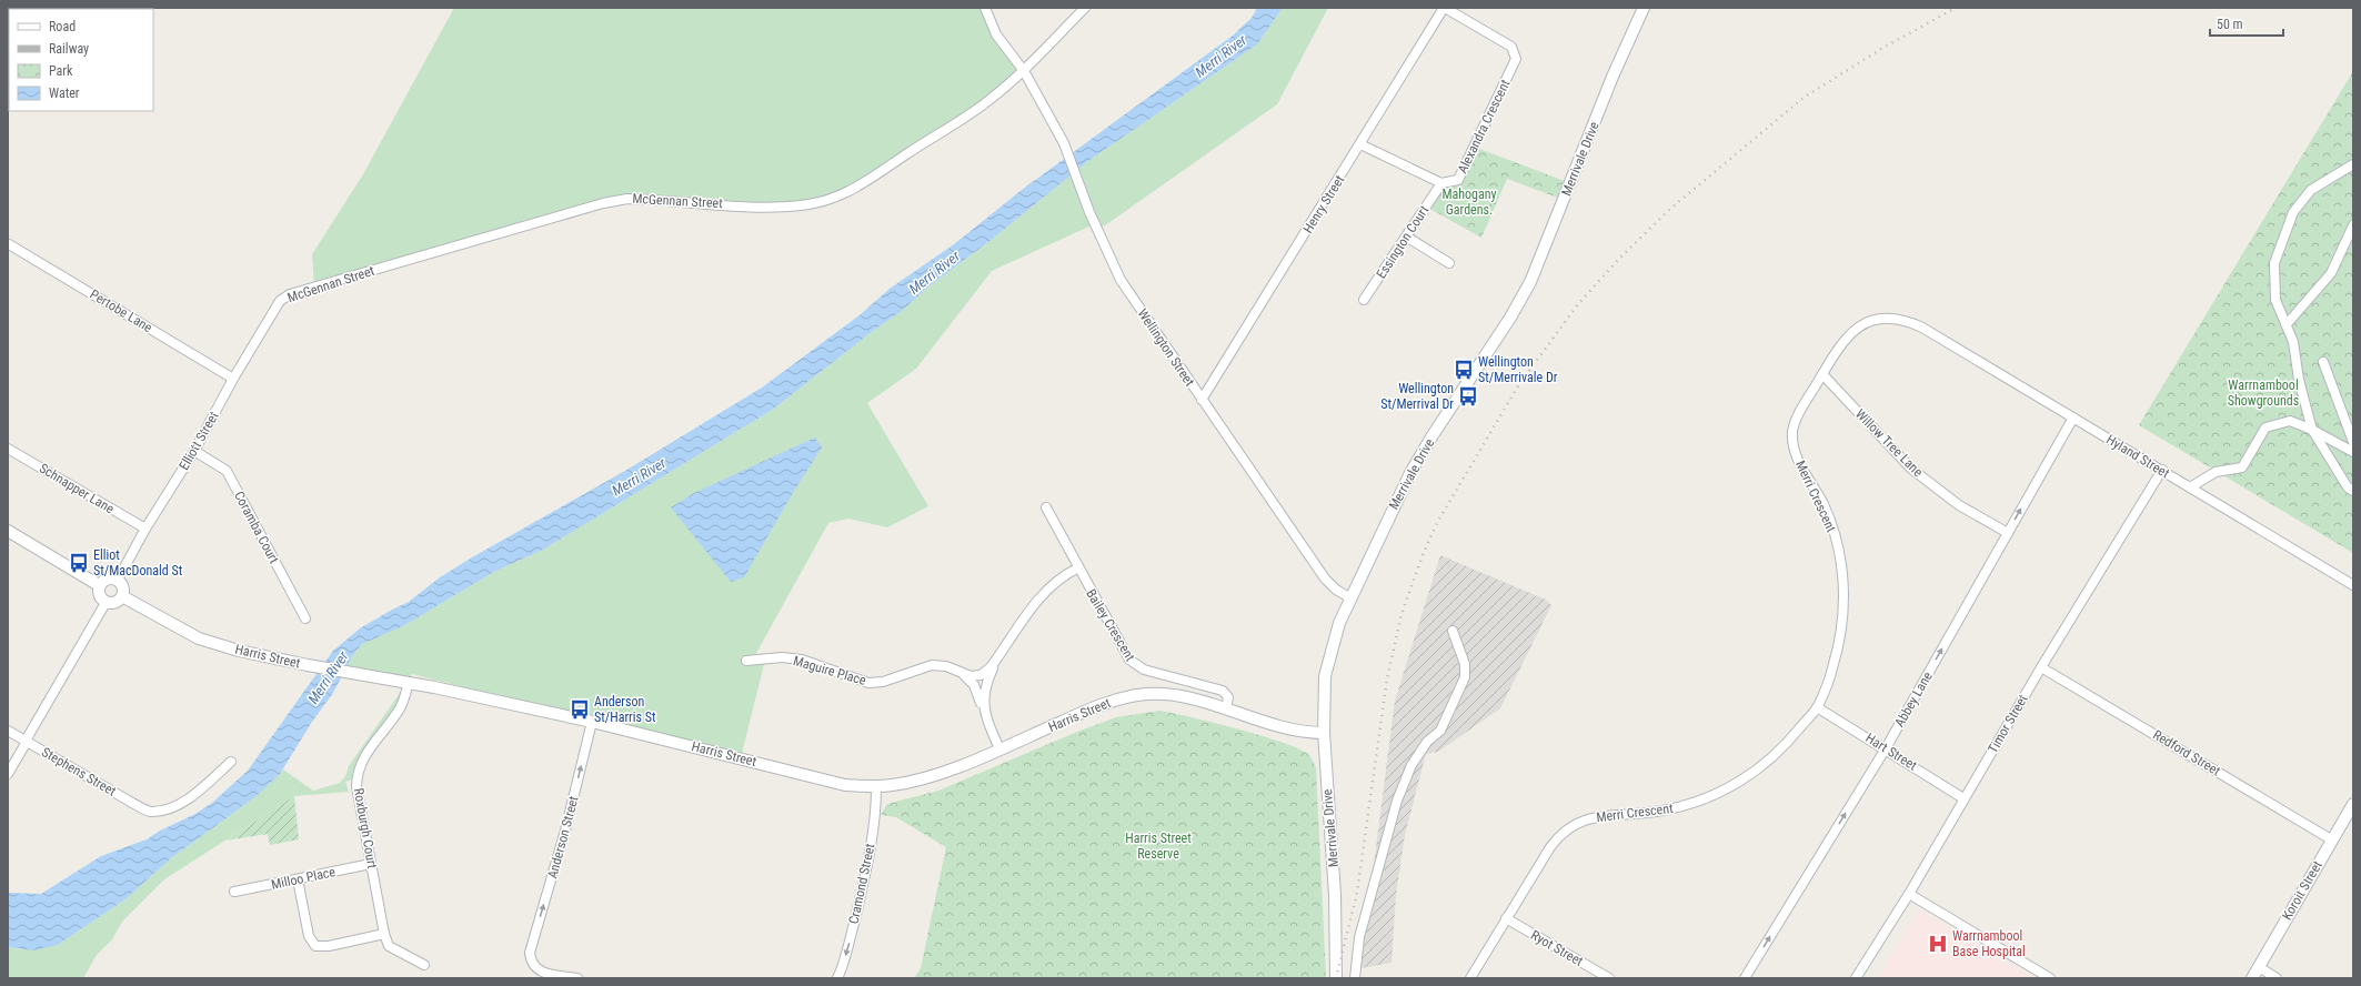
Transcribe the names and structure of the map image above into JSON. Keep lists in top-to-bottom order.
{
  "streets": {
    "street": [
      "Alexandra Crescent",
      "Merrivale Drive",
      "McGennan Street",
      "Henry Street",
      "Essington Court",
      "Pertobe Lane",
      "Wellington Street",
      "Elliott Street",
      "Willow Tree Lane",
      "Hyland Street",
      "Schnapper Lane",
      "Merri Crescent",
      "Coramba Court",
      "Bailey Crescent",
      "Harris Street",
      "Maguire Place",
      "Abbey Lane",
      "Timor Street",
      "Hart Street",
      "Redford Street",
      "Stephens Street",
      "Roxburgh Court",
      "Anderson Street",
      "Milloo Place",
      "Cramond Street",
      "Koroit Street",
      "Ryot Street"
    ]
  },
  "crossings": [
    ["Alexandra Crescent", "Henry Street"],
    ["Alexandra Crescent", "Essington Court"],
    ["Merrivale Drive", "Wellington Street"],
    ["Merrivale Drive", "Harris Street"],
    ["McGennan Street", "Wellington Street"],
    ["McGennan Street", "Elliott Street"],
    ["Henry Street", "Wellington Street"],
    ["Pertobe Lane", "Elliott Street"],
    ["Elliott Street", "Schnapper Lane"],
    ["Elliott Street", "Coramba Court"],
    ["Elliott Street", "Harris Street"],
    ["Willow Tree Lane", "Merri Crescent"],
    ["Willow Tree Lane", "Abbey Lane"],
    ["Hyland Street", "Merri Crescent"],
    ["Hyland Street", "Abbey Lane"],
    ["Hyland Street", "Timor Street"],
    ["Merri Crescent", "Hart Street"],
    ["Merri Crescent", "Ryot Street"],
    ["Bailey Crescent", "Harris Street"],
    ["Bailey Crescent", "Maguire Place"],
    ["Harris Street", "Maguire Place"],
    ["Harris Street", "Roxburgh Court"],
    ["Harris Street", "Anderson Street"],
    ["Harris Street", "Cramond Street"],
    ["Abbey Lane", "Hart Street"],
    ["Timor Street", "Hart Street"],
    ["Timor Street", "Redford Street"],
    ["Redford Street", "Koroit Street"],
    ["Roxburgh Court", "Milloo Place"]
  ],
  "one_way": ["Abbey Lane", "Anderson Street", "Cramond Street"],
  "water": ["Merri River"],
  "parks": ["Mahogany Gardens.", "Warrnambool Showgrounds", "Harris Street Reserve"],
  "places": {
    "bus stop": [
      "Wellington St/Merrivale Dr",
      "Wellington St/Merrival Dr",
      "Elliot St/MacDonald St",
      "Anderson St/Harris St"
    ],
    "hospital": ["Warrnambool Base Hospital"]
  },
  "legend": [
    "Road",
    "Railway",
    "Park",
    "Water"
  ],
  "scale_bar": "50 m"
}
